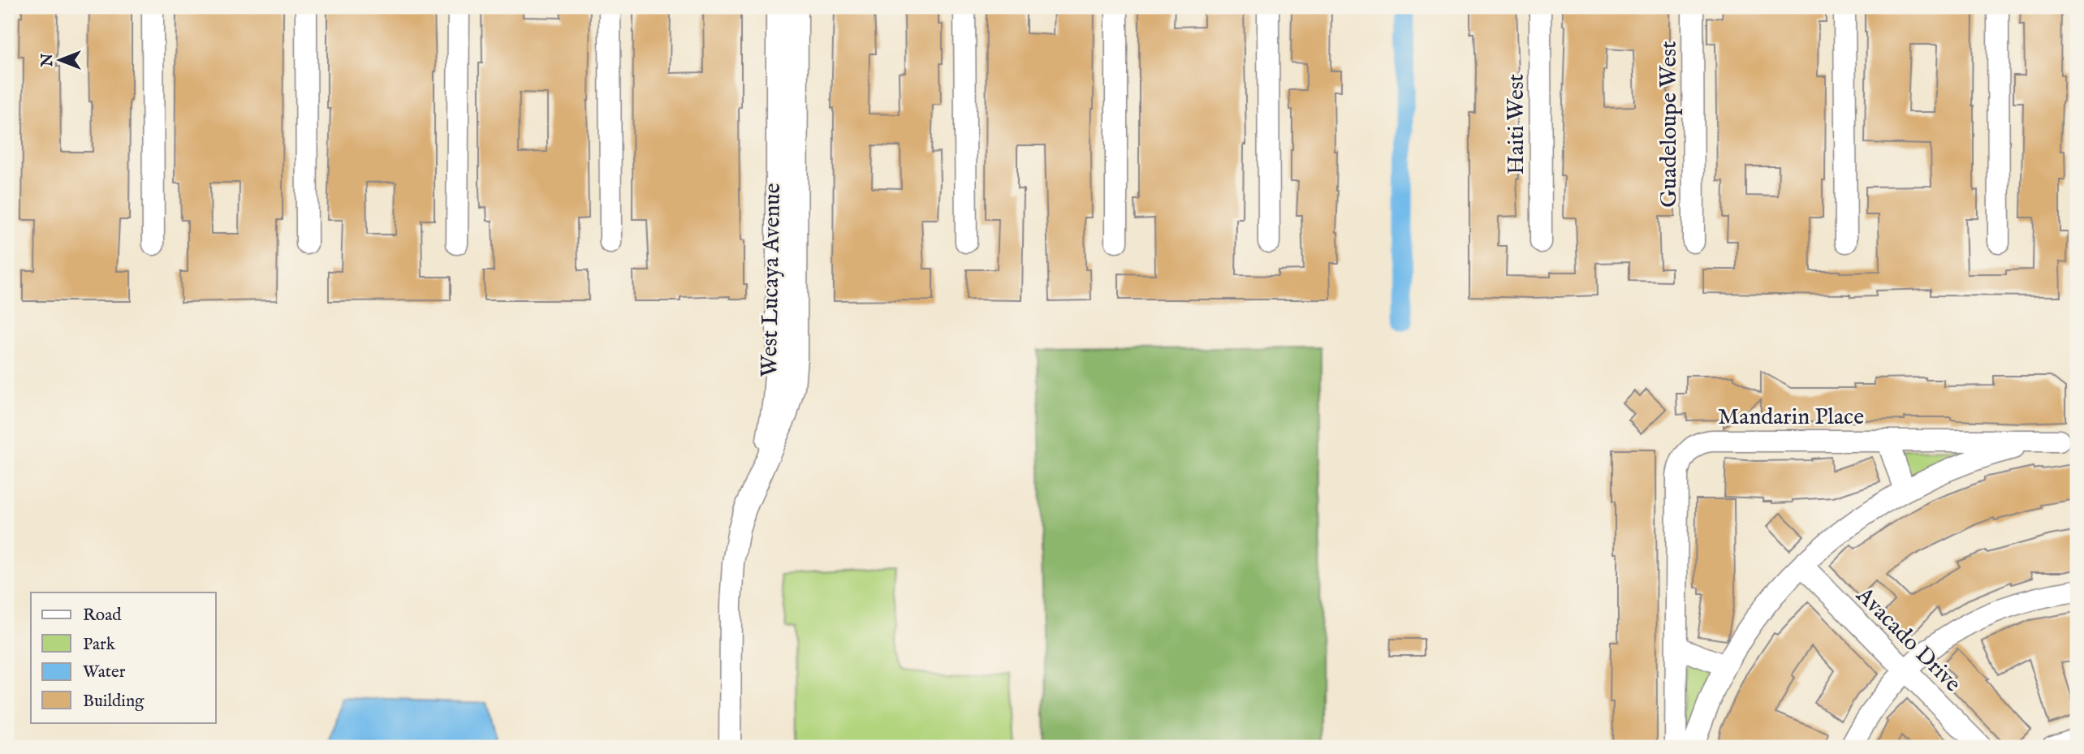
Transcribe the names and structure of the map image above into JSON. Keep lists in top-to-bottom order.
{
  "streets": {
    "street": [
      "Haiti West",
      "Guadeloupe West",
      "West Lucaya Avenue",
      "Mandarin Place",
      "Avacado Drive"
    ]
  },
  "legend": [
    "Road",
    "Park",
    "Water",
    "Building"
  ],
  "north": "left"
}
